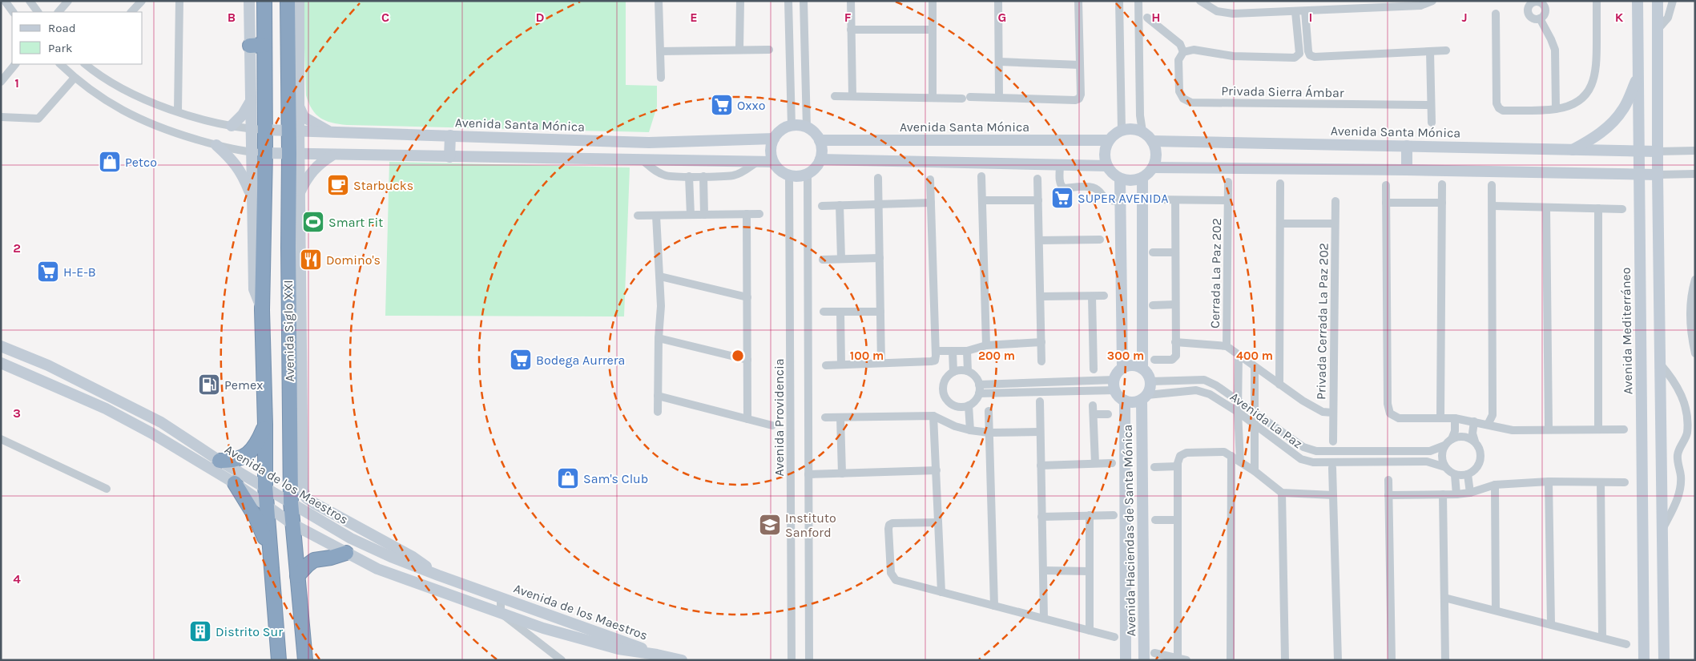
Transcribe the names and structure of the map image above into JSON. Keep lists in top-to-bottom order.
{
  "streets": {
    "highway": ["Avenida Siglo XXI"],
    "street": [
      "Privada Sierra Ámbar",
      "Avenida Santa Mónica",
      "Cerrada La Paz 202",
      "Privada Cerrada La Paz 202",
      "Avenida Mediterráneo",
      "Avenida Providencia",
      "Avenida La Paz",
      "Avenida de los Maestros",
      "Avenida Haciendas de Santa Mónica"
    ]
  },
  "crossings": [
    ["Avenida Santa Mónica", "Avenida Siglo XXI"],
    ["Avenida Santa Mónica", "Avenida Mediterráneo"],
    ["Avenida Santa Mónica", "Avenida Providencia"],
    ["Cerrada La Paz 202", "Privada Cerrada La Paz 202"],
    ["Avenida Siglo XXI", "Avenida de los Maestros"],
    ["Avenida La Paz", "Avenida Haciendas de Santa Mónica"]
  ],
  "places": {
    "supermarket": [
      "Oxxo",
      "SUPER AVENIDA",
      "H-E-B",
      "Bodega Aurrera"
    ],
    "shop": ["Petco", "Sam's Club"],
    "cafe": ["Starbucks"],
    "sports": ["Smart Fit"],
    "restaurant": ["Domino's"],
    "fuel station": ["Pemex"],
    "school or university": ["Instituto Sanford"],
    "building": ["Distrito Sur"]
  },
  "legend": ["Road", "Park"],
  "grid": {
    "columns": [
      "B",
      "C",
      "D",
      "E",
      "F",
      "G",
      "H",
      "I",
      "J",
      "K"
    ],
    "rows": [
      "1",
      "2",
      "3",
      "4"
    ]
  },
  "rings": [
    "100 m",
    "200 m",
    "300 m",
    "400 m"
  ]
}
